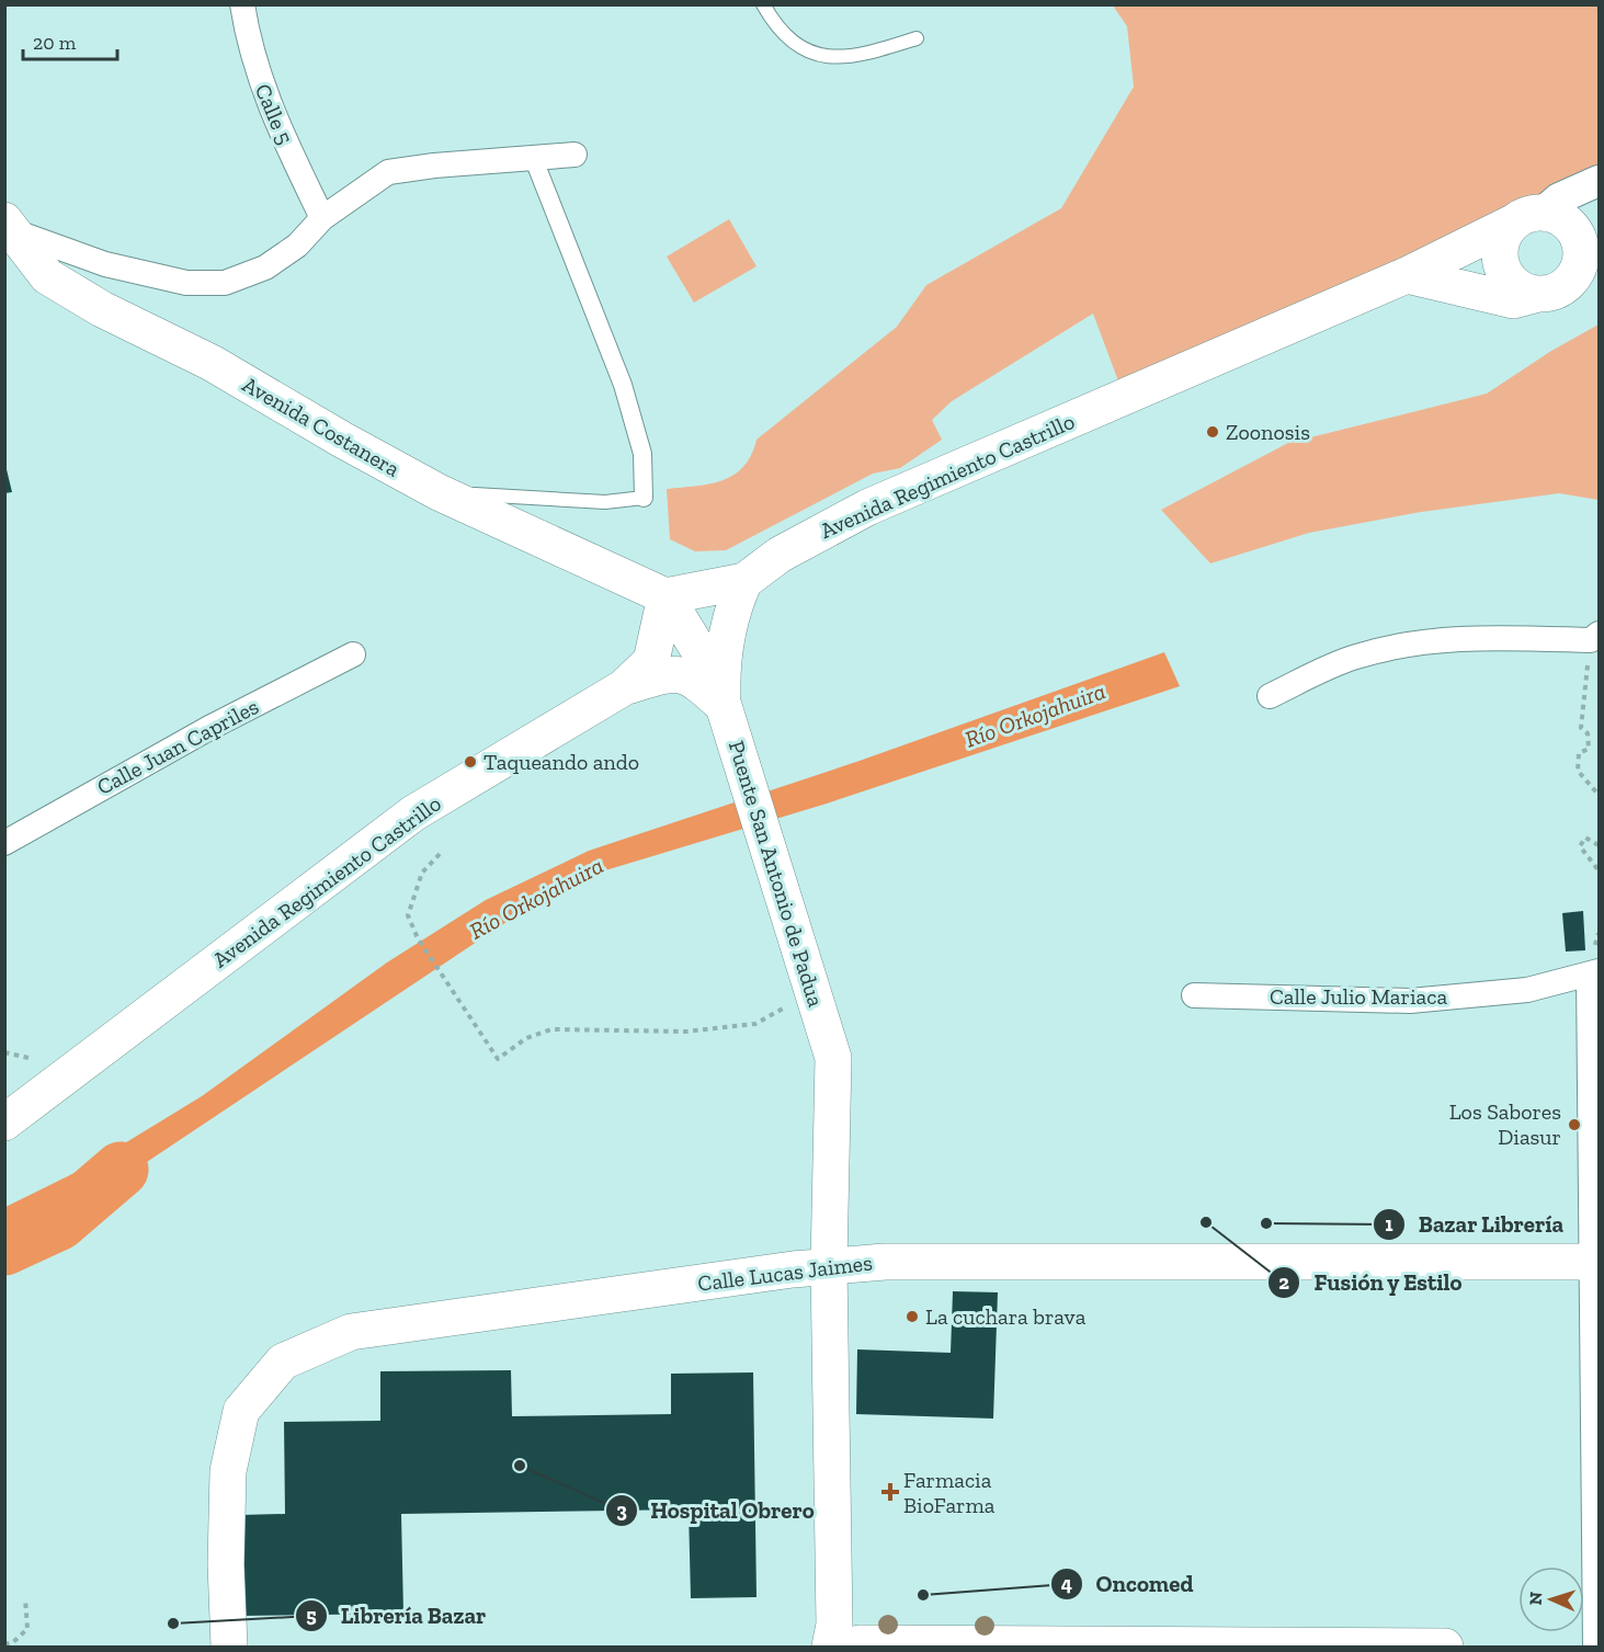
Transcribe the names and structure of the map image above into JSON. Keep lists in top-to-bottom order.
{
  "streets": {
    "main road": [
      "Avenida Costanera",
      "Avenida Regimiento Castrillo",
      "Puente San Antonio de Padua",
      "Calle Lucas Jaimes"
    ],
    "street": ["Calle 5", "Calle Juan Capriles", "Calle Julio Mariaca"]
  },
  "crossings": [
    ["Avenida Costanera", "Avenida Regimiento Castrillo"],
    ["Puente San Antonio de Padua", "Calle Lucas Jaimes"]
  ],
  "water": ["Río Orkojahuira"],
  "places": {
    "other": [
      "Zoonosis",
      "Taqueando ando",
      "Los Sabores Diasur",
      "Fusión y Estilo",
      "Bazar Librería",
      "La cuchara brava",
      "Hospital Obrero",
      "Oncomed",
      "Librería Bazar"
    ],
    "health": ["Farmacia BioFarma"]
  },
  "scale_bar": "20 m",
  "north": "left"
}
